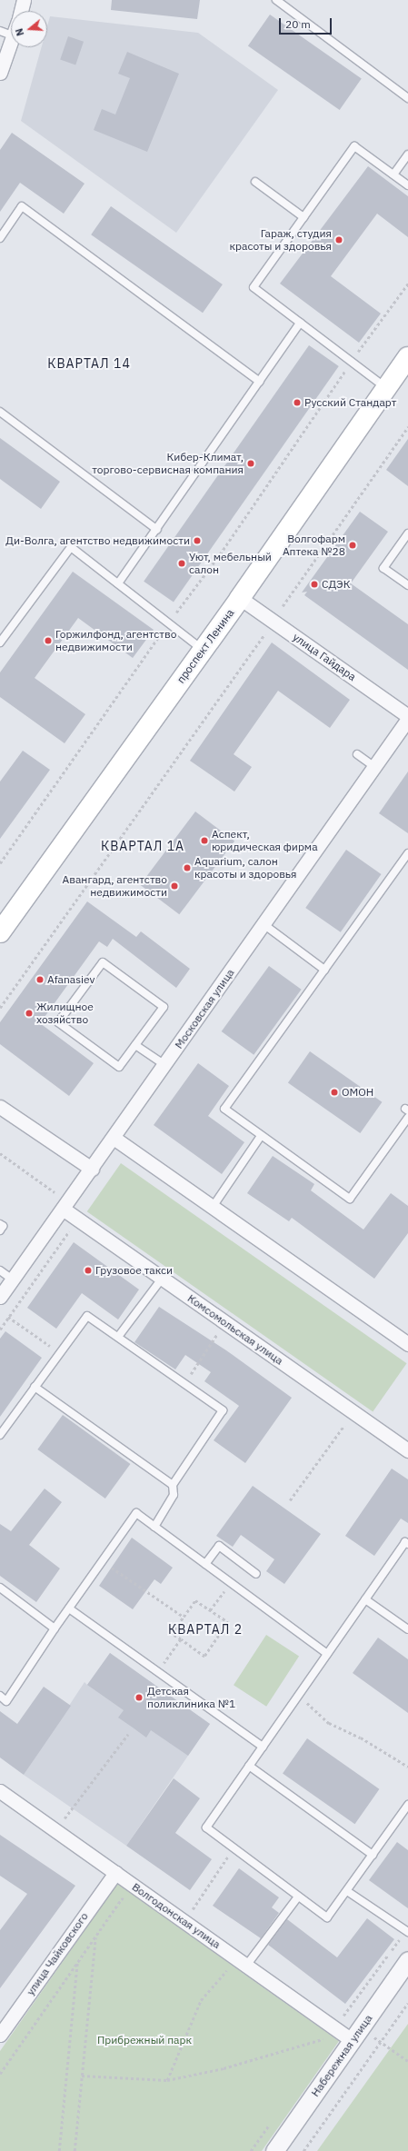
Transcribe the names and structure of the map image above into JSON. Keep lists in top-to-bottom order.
{
  "streets": {
    "main road": ["проспект Ленина"],
    "street": [
      "улица Гайдара",
      "Московская улица",
      "Комсомольская улица",
      "Волгодонская улица",
      "улица Чайковского",
      "Набережная улица"
    ]
  },
  "crossings": [
    ["проспект Ленина", "улица Гайдара"],
    ["улица Гайдара", "Московская улица"],
    ["Московская улица", "Комсомольская улица"],
    ["Волгодонская улица", "улица Чайковского"],
    ["Волгодонская улица", "Набережная улица"]
  ],
  "districts": ["КВАРТАЛ 14", "КВАРТАЛ 1А", "КВАРТАЛ 2"],
  "parks": ["Прибрежный парк"],
  "places": [
    "Гараж, студия красоты и здоровья",
    "Русский Стандарт",
    "Кибер-Климат, торгово-сервисная компания",
    "Ди-Волга, агентство недвижимости",
    "Волгофарм Аптека №28",
    "Уют, мебельный салон",
    "СДЭК",
    "Горжилфонд, агентство недвижимости",
    "Аспект, юридическая фирма",
    "Aquarium, салон красоты и здоровья",
    "Авангард, агентство недвижимости",
    "Afanasiev",
    "Жилищное хозяйство",
    "ОМОН",
    "Грузовое такси",
    "Детская поликлиника №1"
  ],
  "scale_bar": "20 m",
  "north": "left"
}
